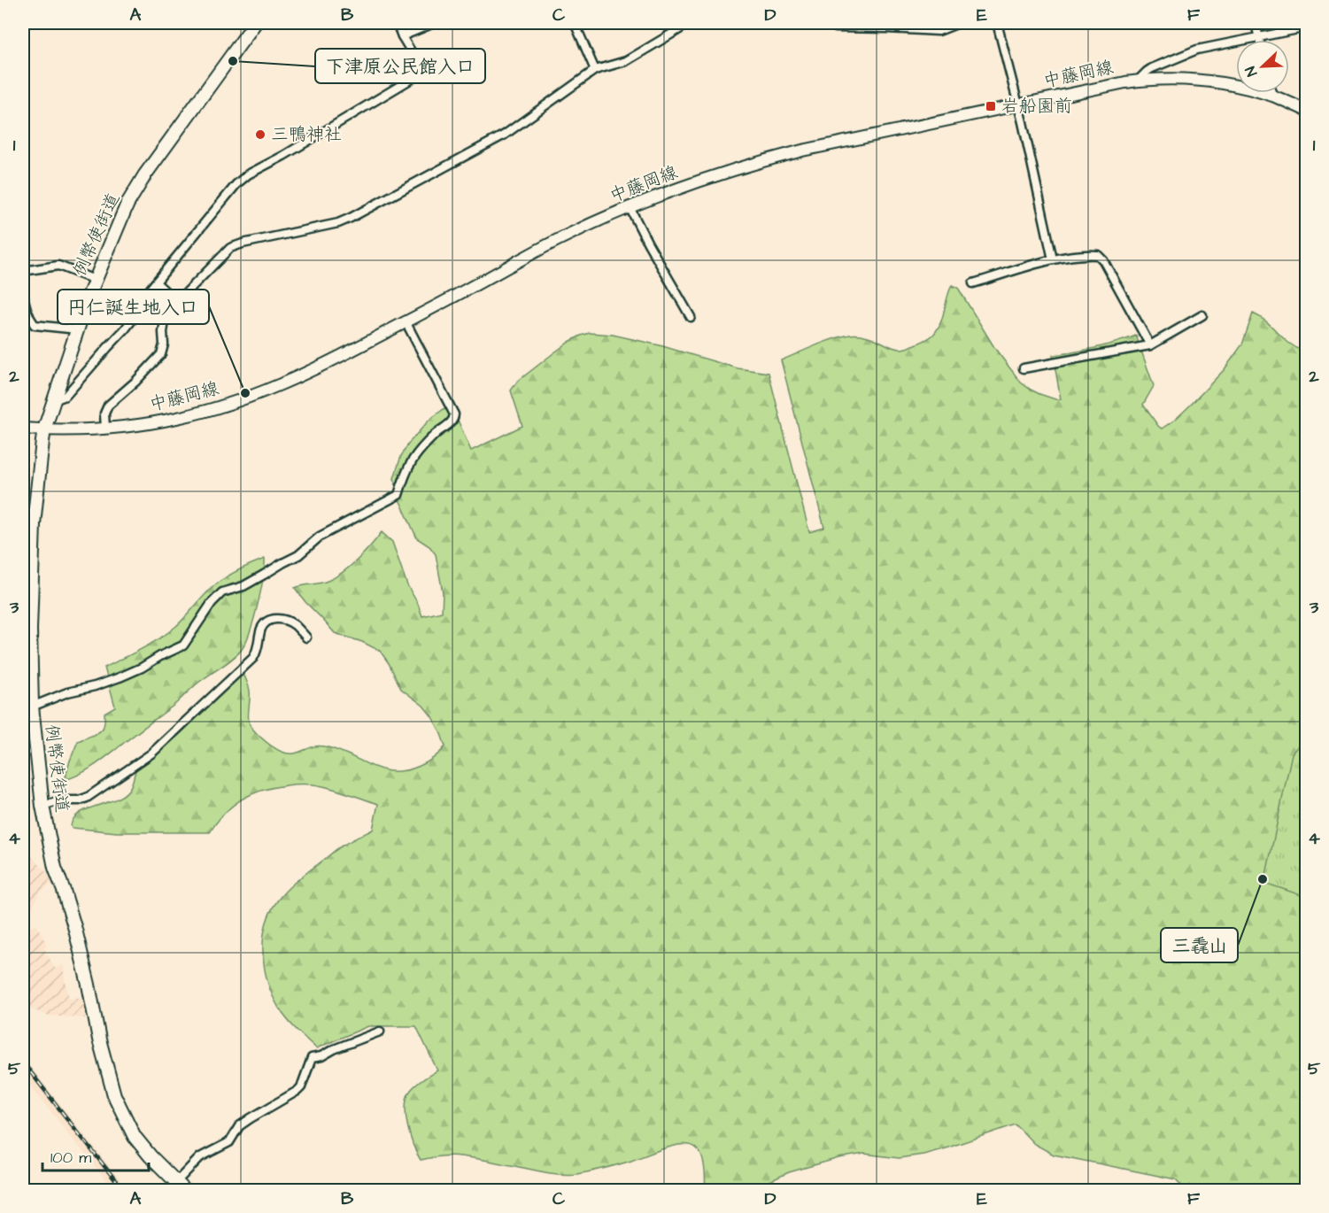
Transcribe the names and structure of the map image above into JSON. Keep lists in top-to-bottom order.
{
  "streets": {
    "main road": ["中藤岡線", "例幣使街道"]
  },
  "crossings": [
    ["中藤岡線", "例幣使街道"]
  ],
  "places": {
    "other": [
      "下津原公民館入口",
      "三鴨神社",
      "円仁誕生地入口",
      "三毳山"
    ],
    "transit": ["岩船園前"]
  },
  "scale_bar": "100 m",
  "north": "bottom left",
  "grid": {
    "columns": [
      "A",
      "B",
      "C",
      "D",
      "E",
      "F"
    ],
    "rows": [
      "1",
      "2",
      "3",
      "4",
      "5"
    ]
  }
}
